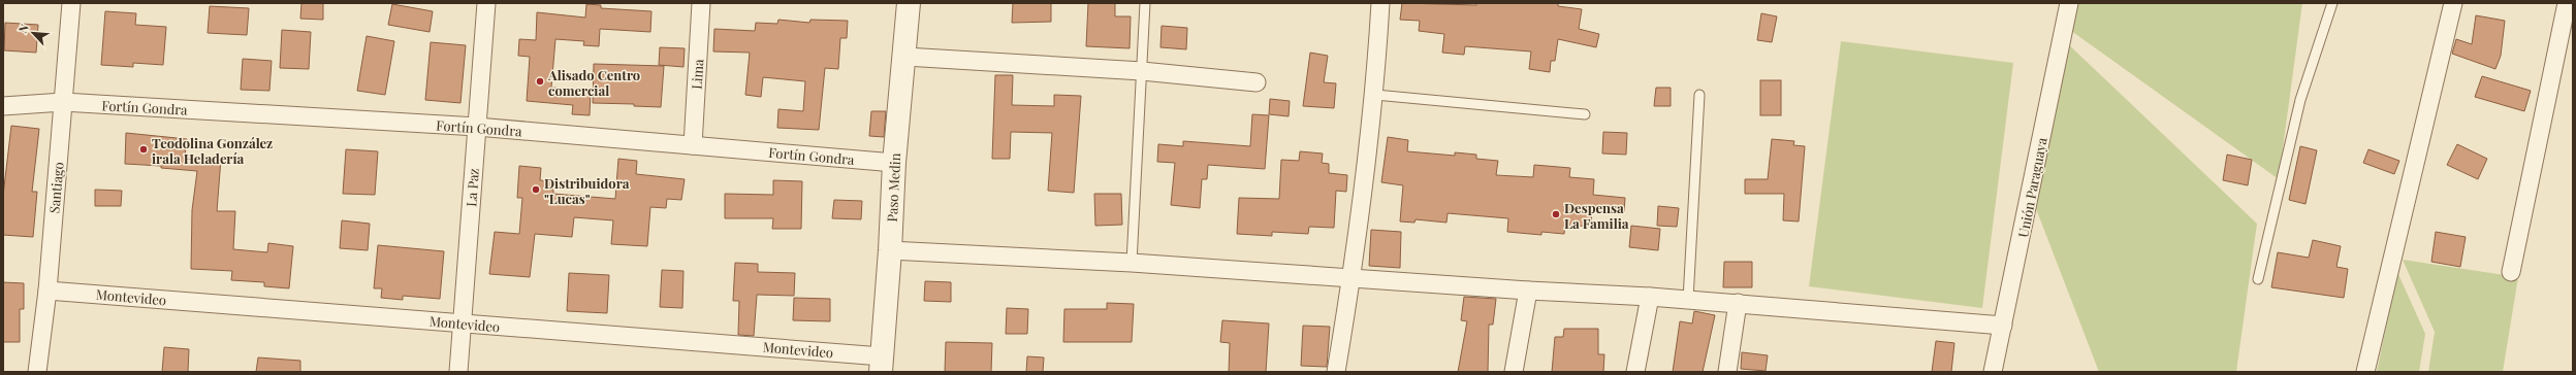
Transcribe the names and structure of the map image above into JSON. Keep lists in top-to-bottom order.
{
  "streets": {
    "street": [
      "Lima",
      "Fortín Gondra",
      "Santiago",
      "La Paz",
      "Paso Medin",
      "Unión Paraguaya",
      "Montevideo"
    ]
  },
  "crossings": [
    ["Lima", "Fortín Gondra"],
    ["Fortín Gondra", "Santiago"],
    ["Fortín Gondra", "La Paz"],
    ["Fortín Gondra", "Paso Medin"],
    ["Santiago", "Montevideo"],
    ["La Paz", "Montevideo"],
    ["Paso Medin", "Montevideo"]
  ],
  "places": [
    "Alisado Centro comercial",
    "Teodolina González irala Heladería",
    "Distribuidora \"Lucas\"",
    "Despensa La Familia"
  ],
  "north": "top left"
}
